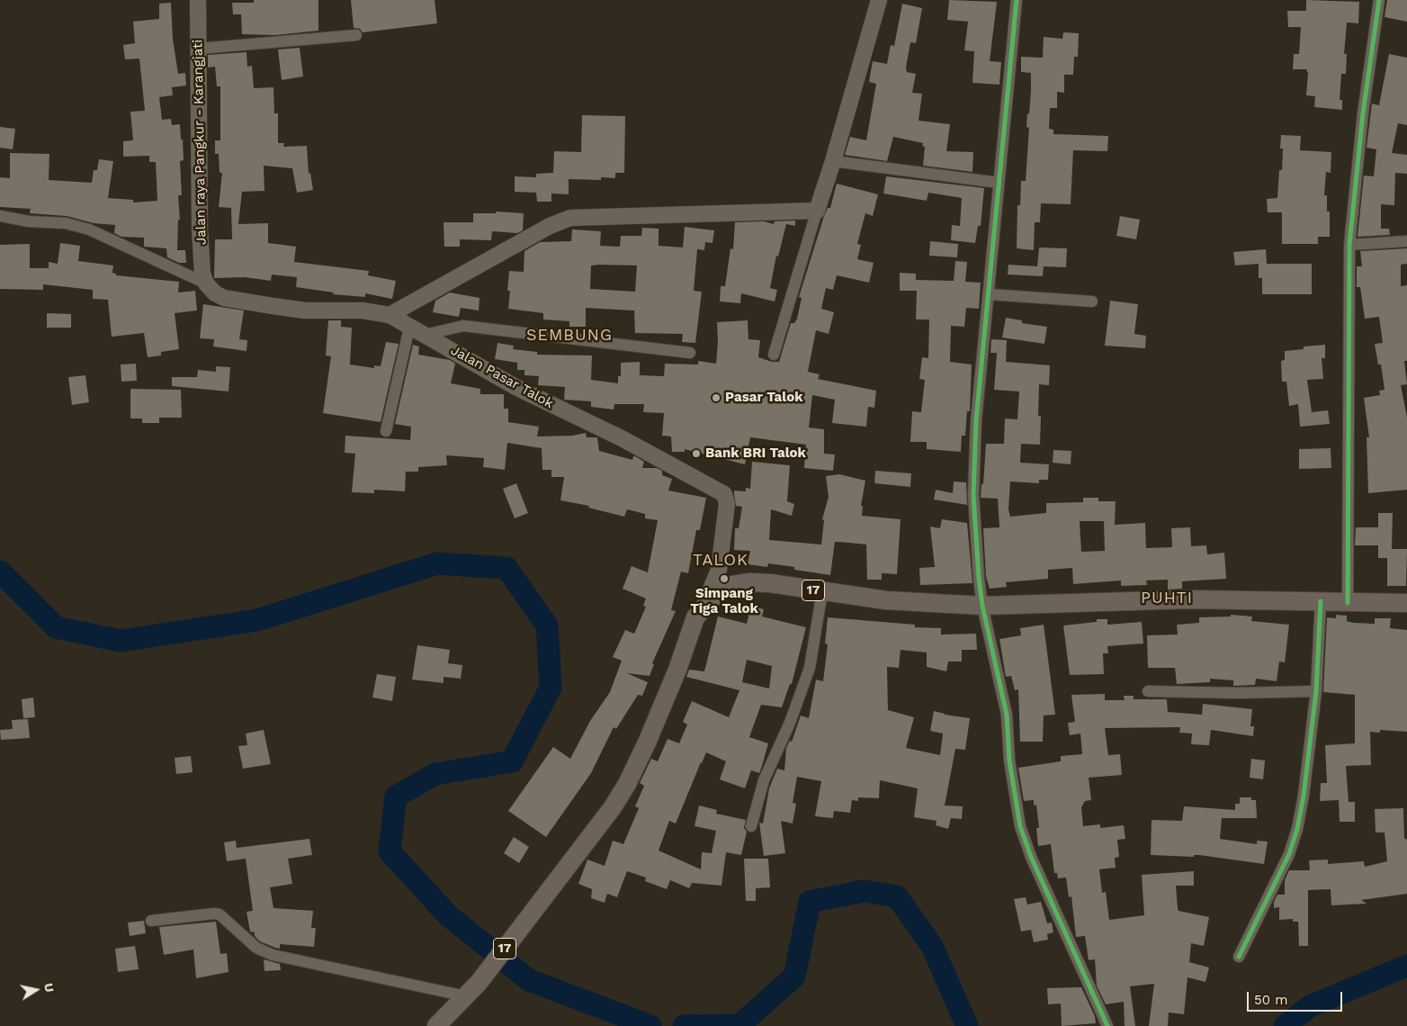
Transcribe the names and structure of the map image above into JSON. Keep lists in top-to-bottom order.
{
  "streets": {
    "highway": ["17"],
    "main road": ["Jalan raya Pangkur - Karangjati", "Jalan Pasar Talok"]
  },
  "crossings": [
    ["Jalan raya Pangkur - Karangjati", "Jalan Pasar Talok"]
  ],
  "districts": ["SEMBUNG", "TALOK", "PUHTI"],
  "places": ["Pasar Talok", "Bank BRI Talok", "Simpang Tiga Talok"],
  "scale_bar": "50 m",
  "north": "right"
}
